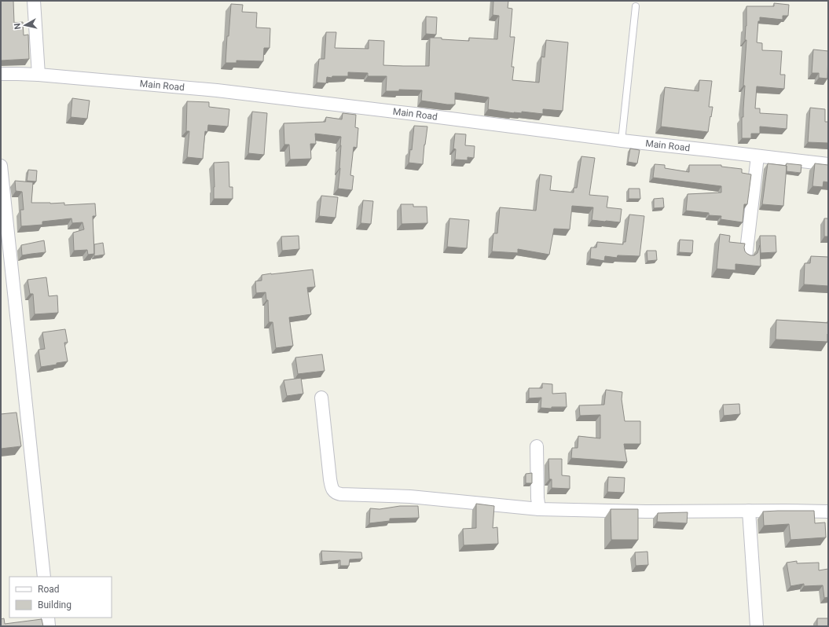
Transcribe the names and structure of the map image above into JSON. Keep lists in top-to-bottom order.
{
  "streets": {
    "street": ["Main Road"]
  },
  "legend": ["Road", "Building"],
  "north": "left"
}
